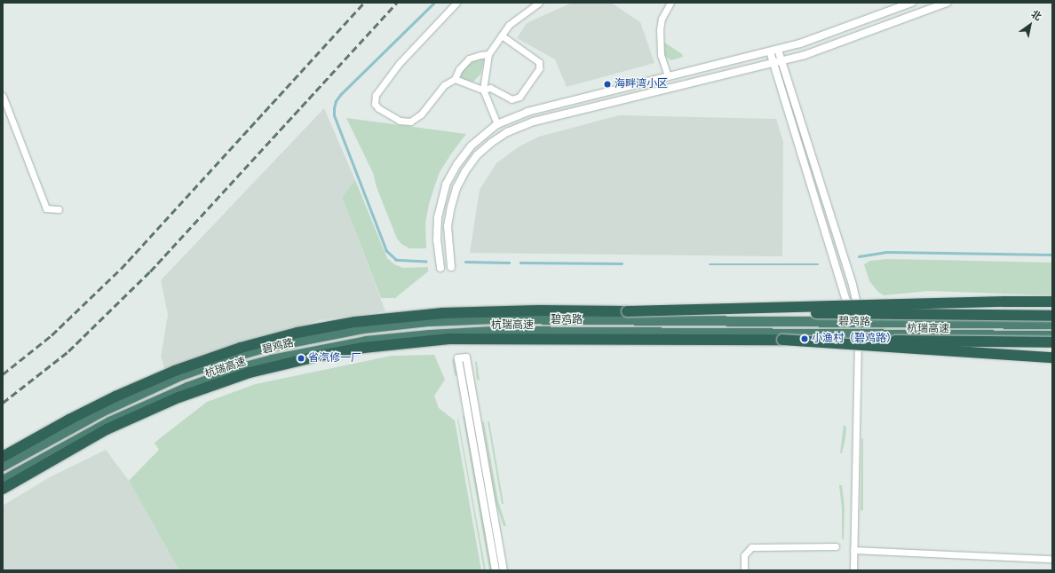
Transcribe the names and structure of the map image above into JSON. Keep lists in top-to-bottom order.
{
  "streets": {
    "highway": ["碧鸡路", "杭瑞高速"]
  },
  "places": ["海畔湾小区", "小渔村（碧鸡路）", "省汽修一厂"],
  "north": "top right"
}
